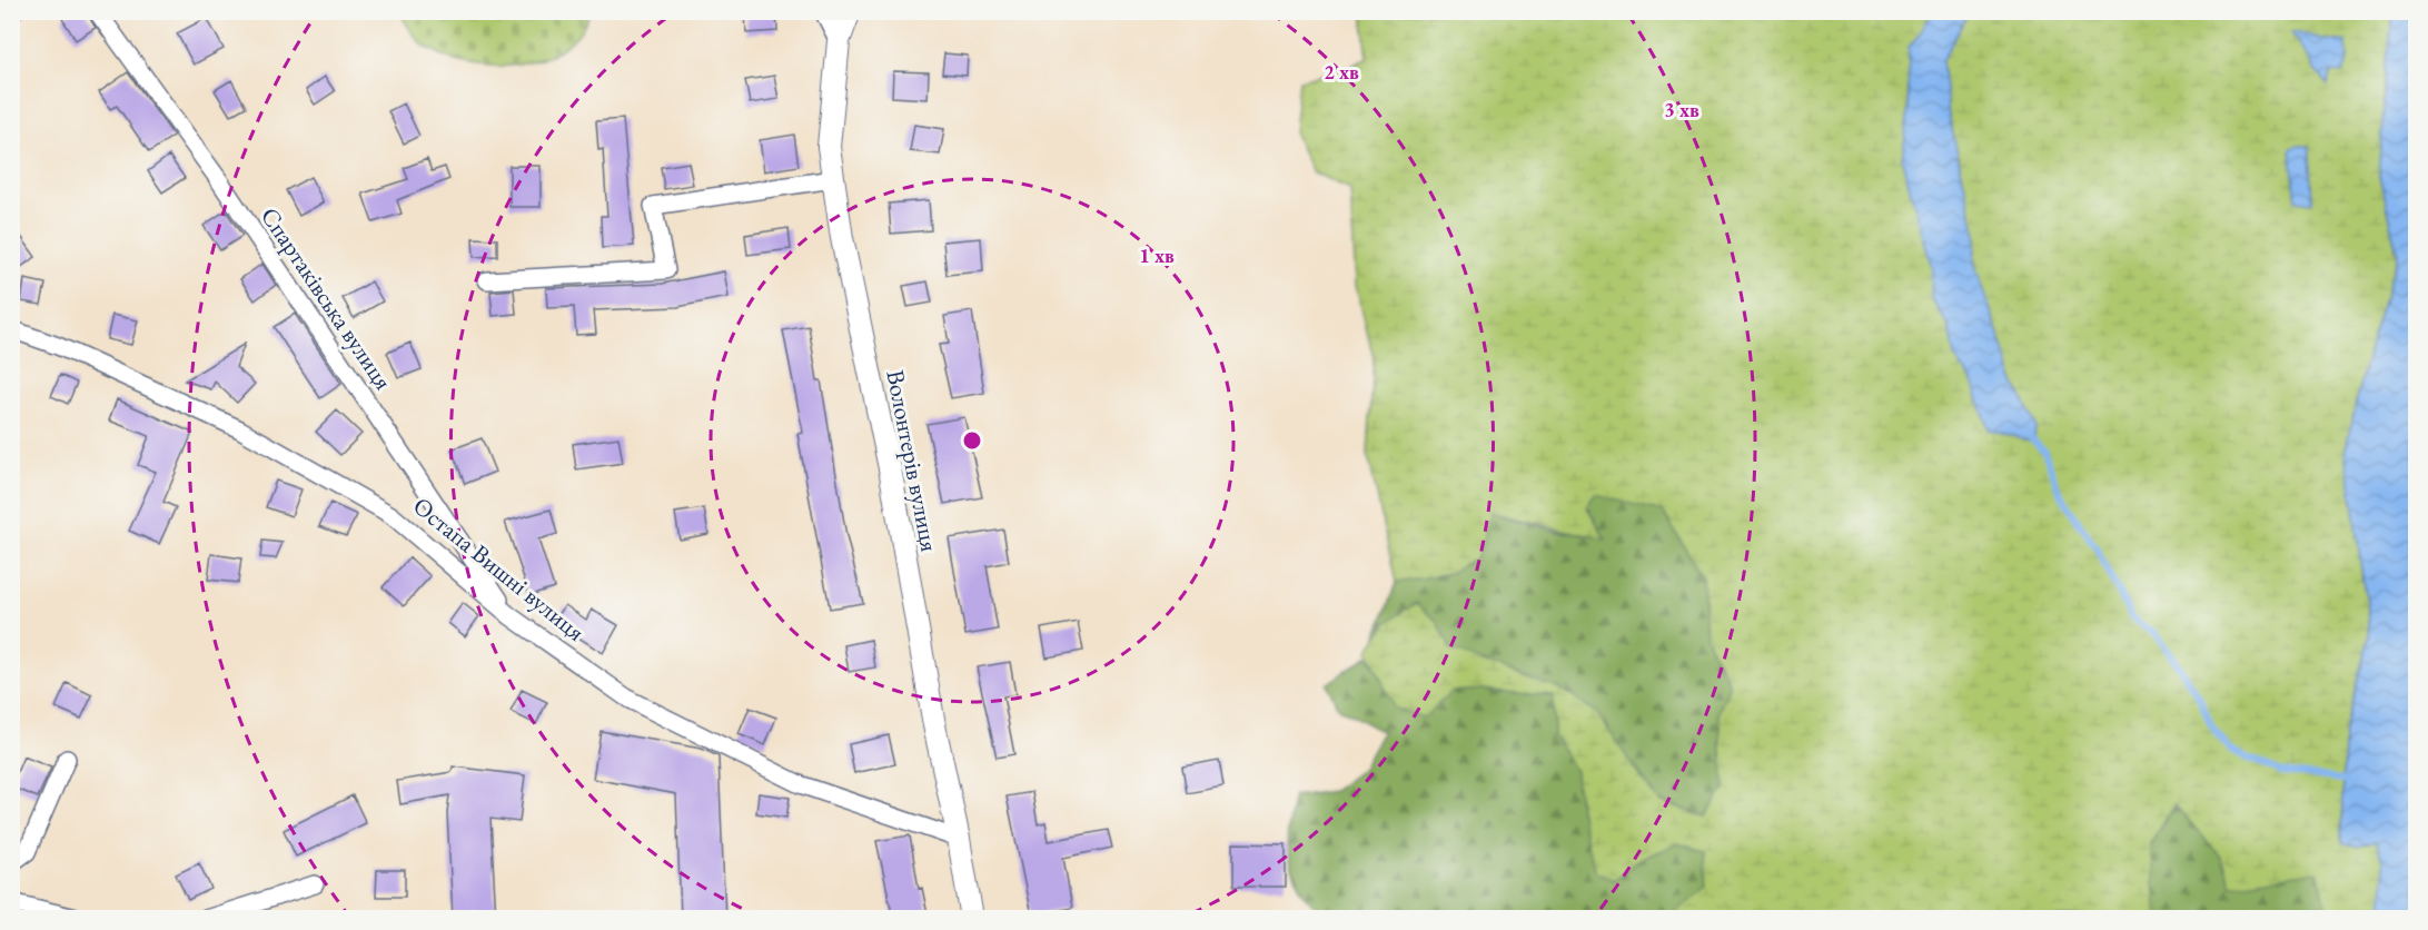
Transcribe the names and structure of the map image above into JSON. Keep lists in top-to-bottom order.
{
  "streets": {
    "street": ["Спартаківська вулиця", "Волонтерів вулиця", "Остапа Вишні вулиця"]
  },
  "crossings": [
    ["Спартаківська вулиця", "Остапа Вишні вулиця"],
    ["Волонтерів вулиця", "Остапа Вишні вулиця"]
  ],
  "rings": ["2 хв", "3 хв", "1 хв"]
}
